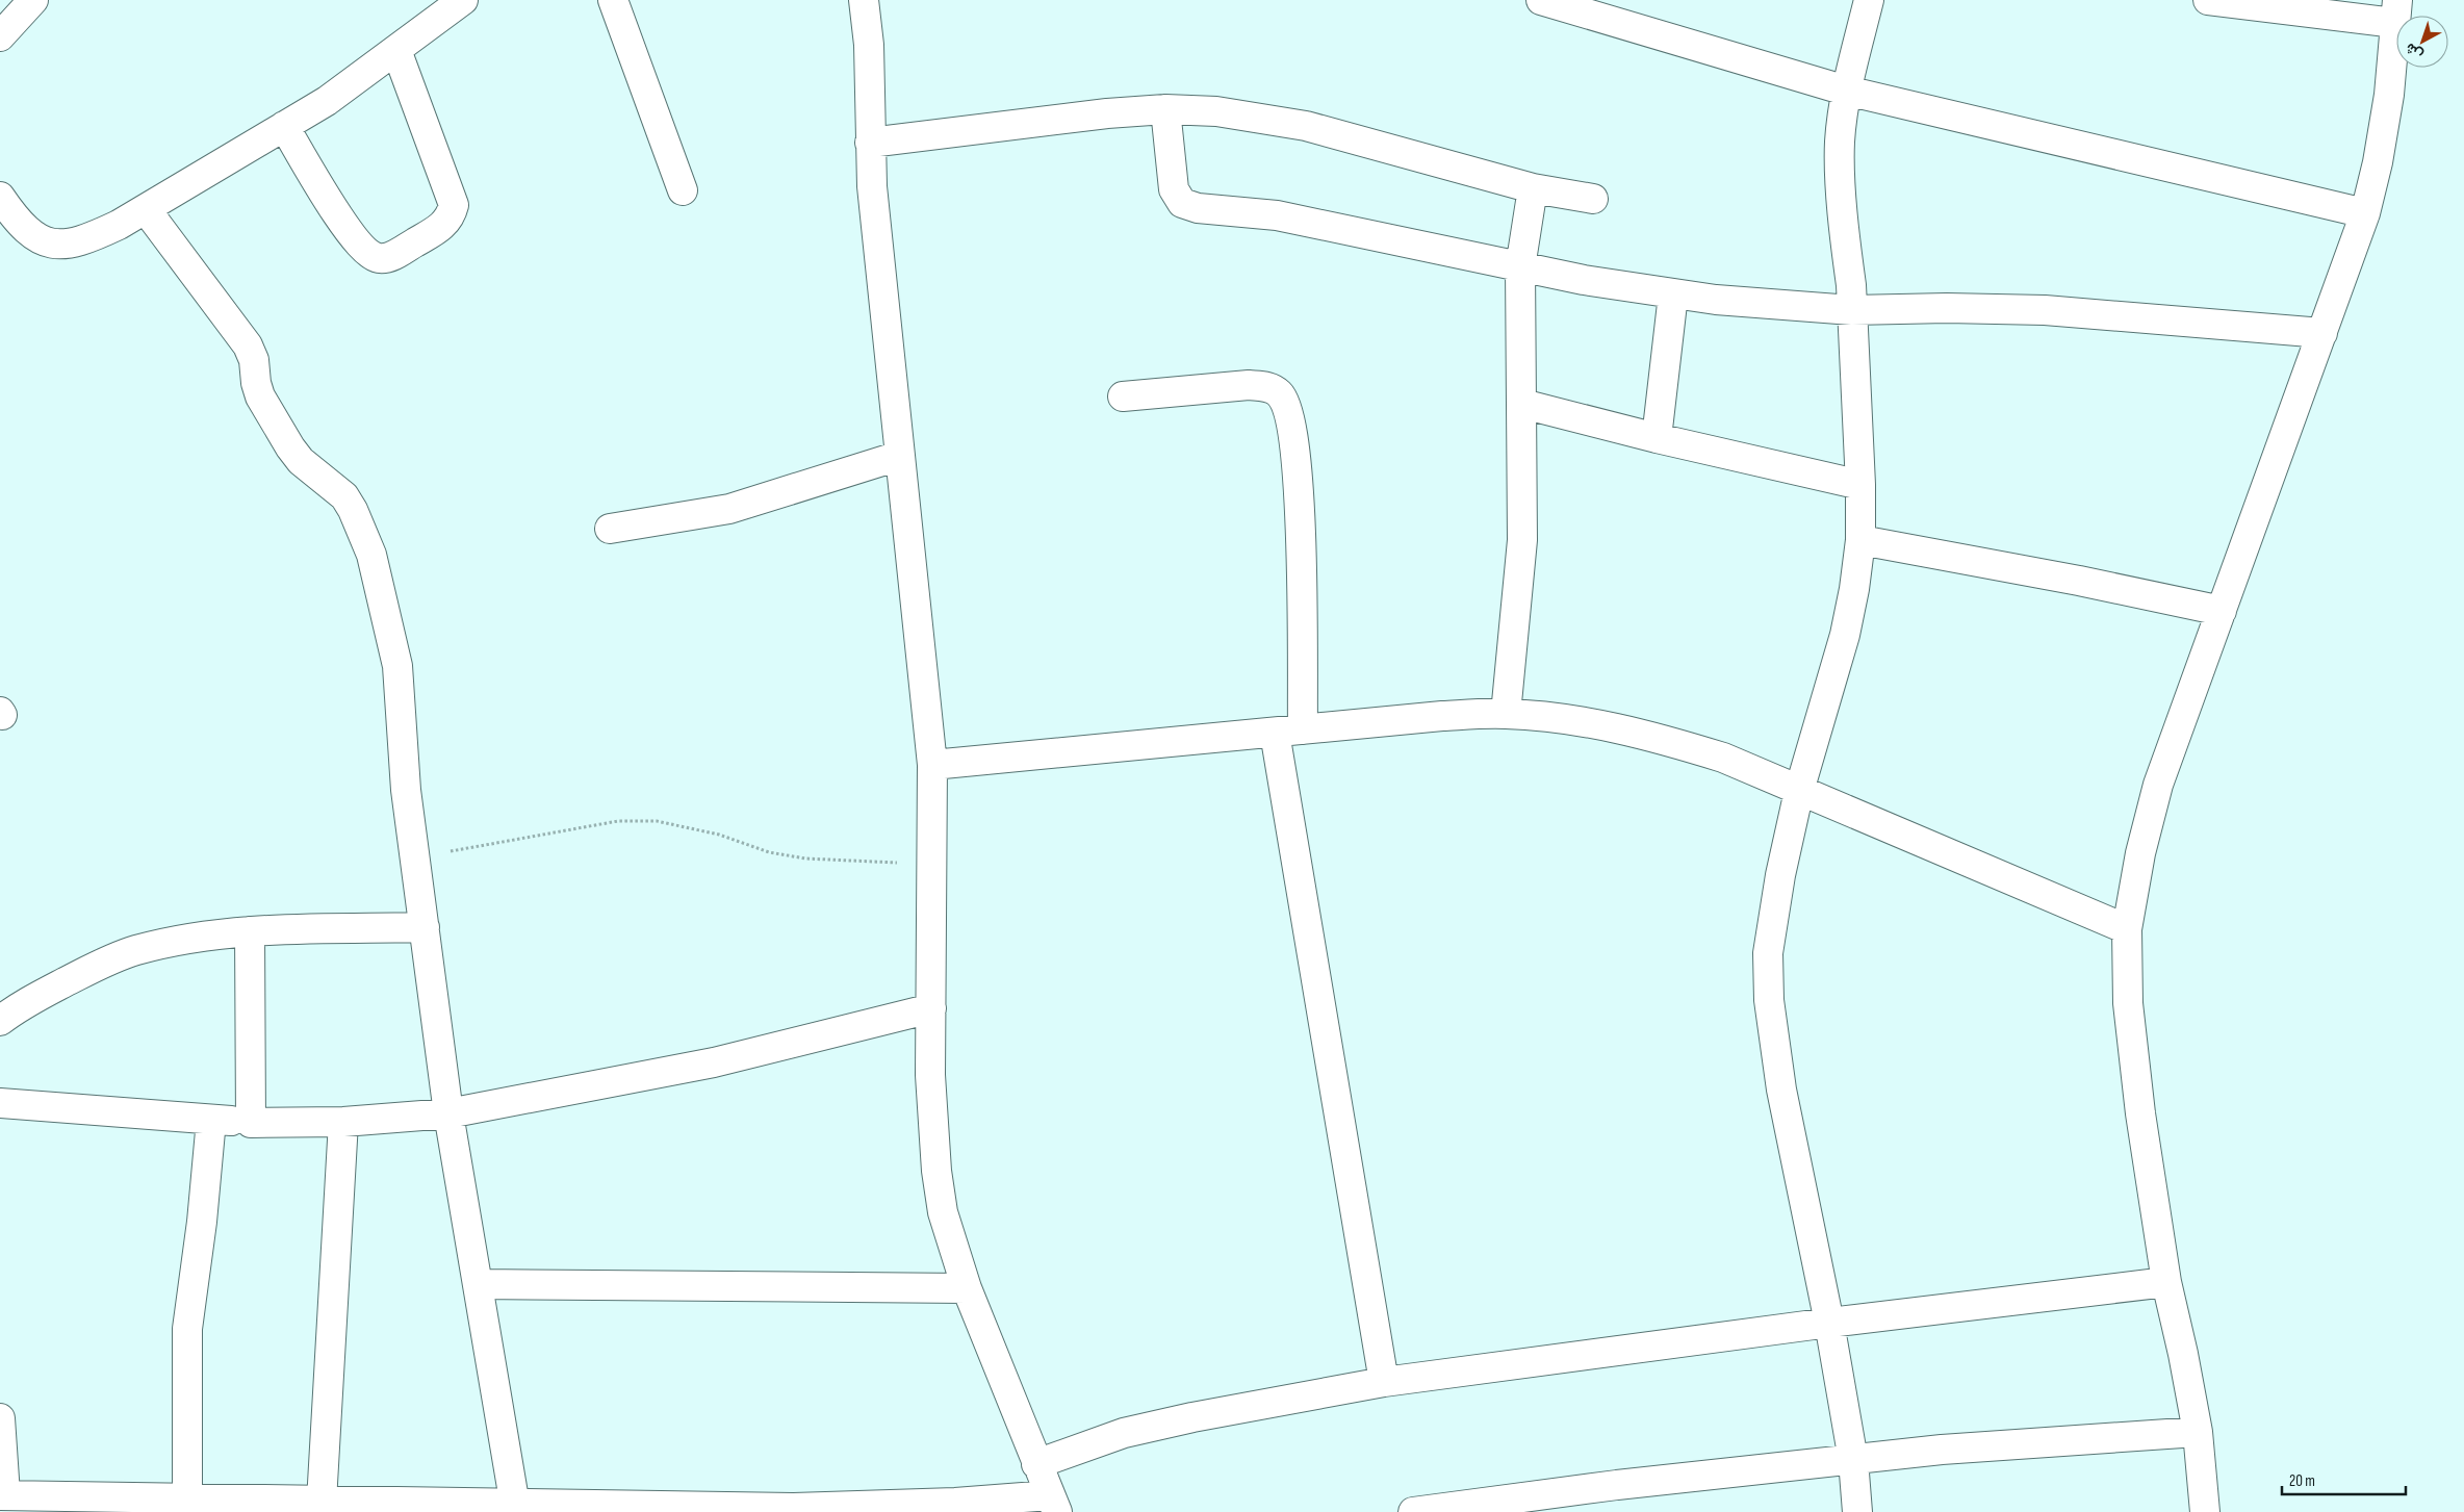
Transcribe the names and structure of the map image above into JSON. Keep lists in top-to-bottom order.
{
  "scale_bar": "20 m",
  "north": "bottom left"
}
